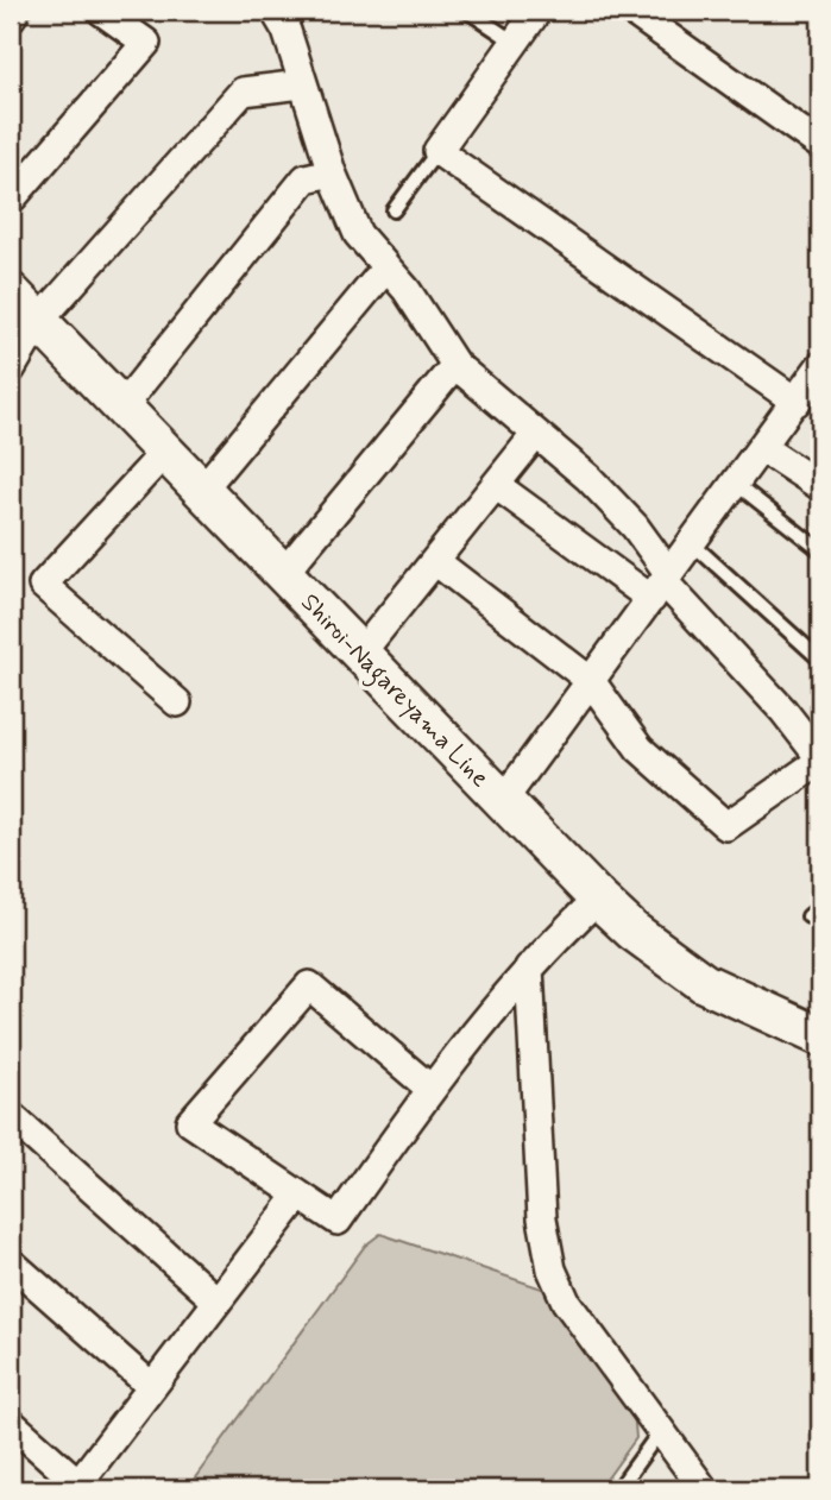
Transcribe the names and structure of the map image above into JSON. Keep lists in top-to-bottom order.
{
  "streets": {
    "main road": ["Shiroi-Nagareyama Line"]
  }
}
